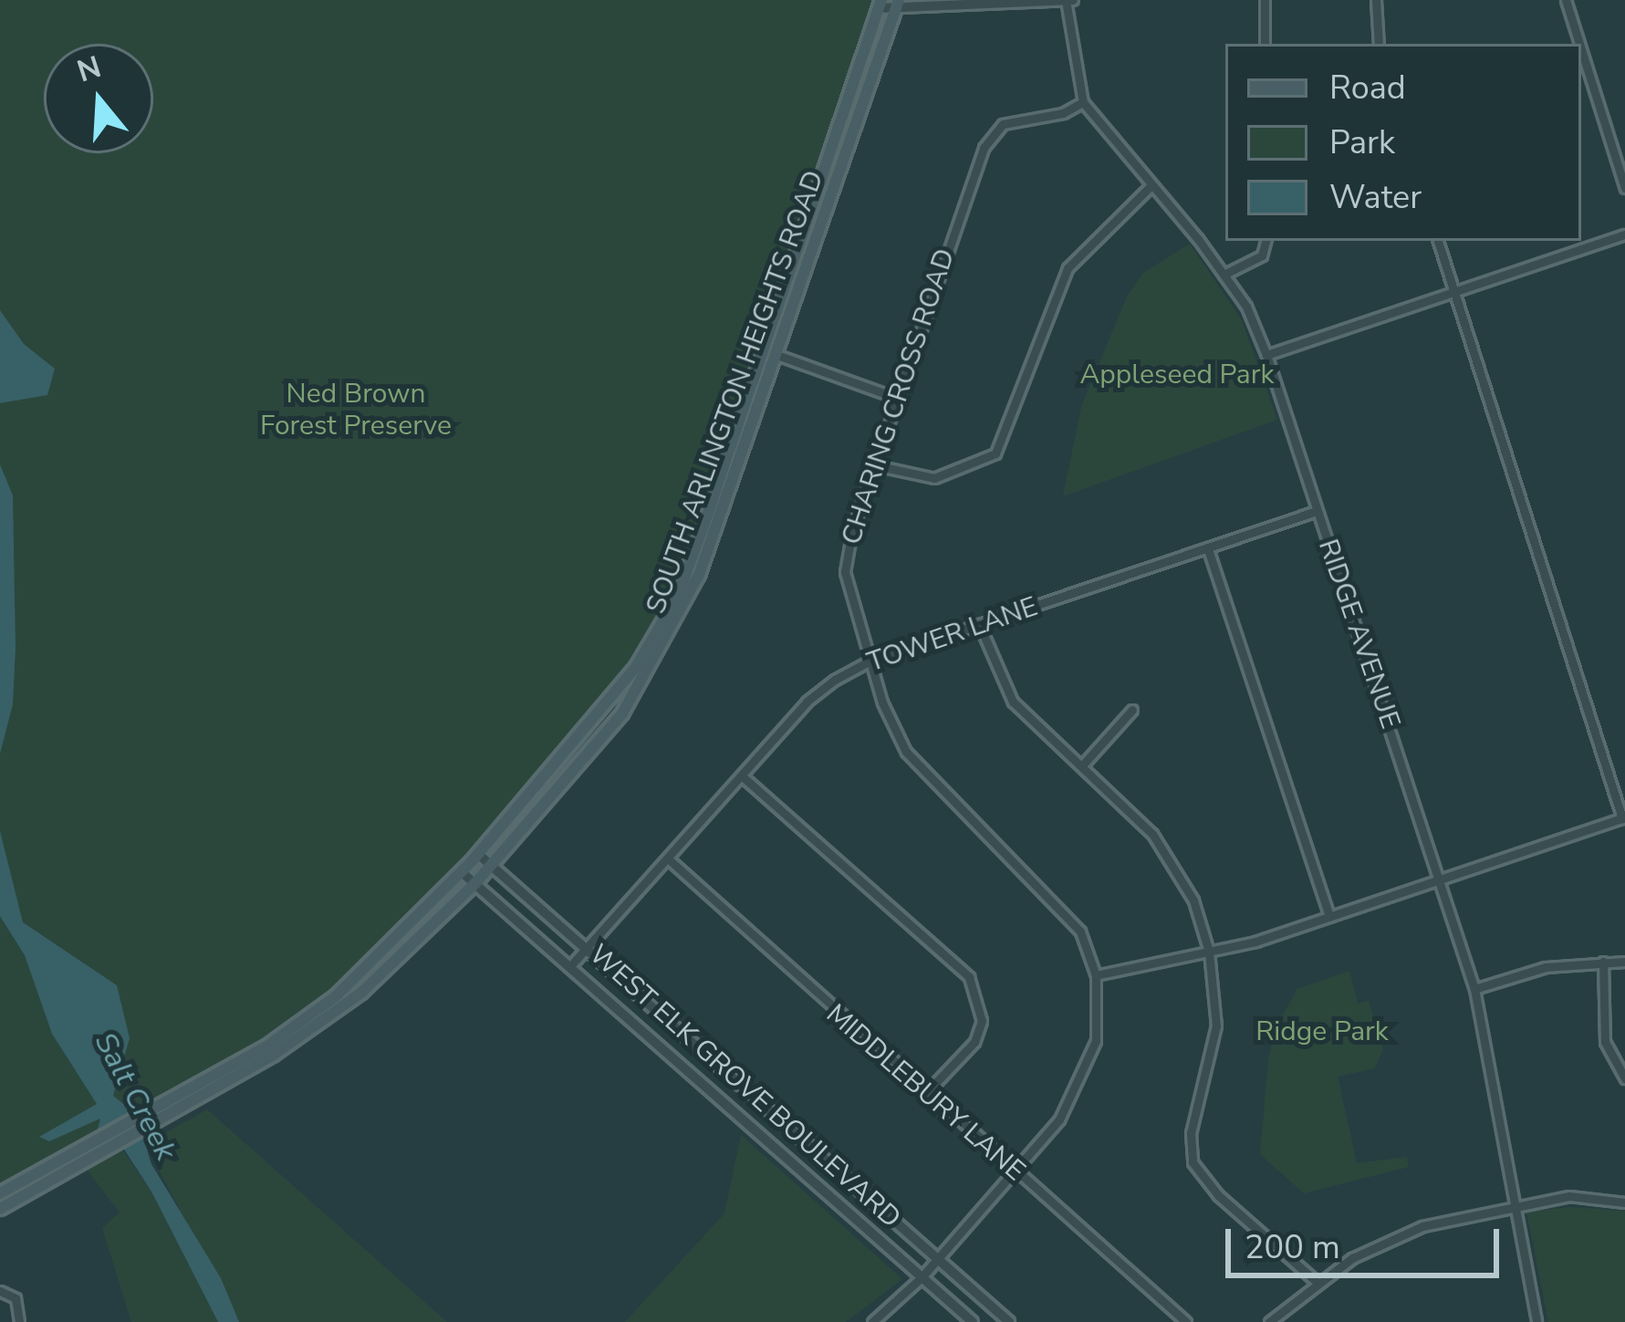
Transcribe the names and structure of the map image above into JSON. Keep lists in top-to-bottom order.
{
  "streets": {
    "main road": ["SOUTH ARLINGTON HEIGHTS ROAD"],
    "street": [
      "CHARING CROSS ROAD",
      "RIDGE AVENUE",
      "TOWER LANE",
      "WEST ELK GROVE BOULEVARD",
      "MIDDLEBURY LANE"
    ]
  },
  "crossings": [
    ["SOUTH ARLINGTON HEIGHTS ROAD", "WEST ELK GROVE BOULEVARD"],
    ["CHARING CROSS ROAD", "RIDGE AVENUE"],
    ["CHARING CROSS ROAD", "TOWER LANE"],
    ["CHARING CROSS ROAD", "WEST ELK GROVE BOULEVARD"],
    ["CHARING CROSS ROAD", "MIDDLEBURY LANE"],
    ["RIDGE AVENUE", "TOWER LANE"],
    ["TOWER LANE", "WEST ELK GROVE BOULEVARD"],
    ["TOWER LANE", "MIDDLEBURY LANE"]
  ],
  "water": ["Salt Creek"],
  "parks": ["Appleseed Park", "Ned Brown Forest Preserve", "Ridge Park"],
  "legend": ["Road", "Park", "Water"],
  "scale_bar": "200 m",
  "north": "top"
}
